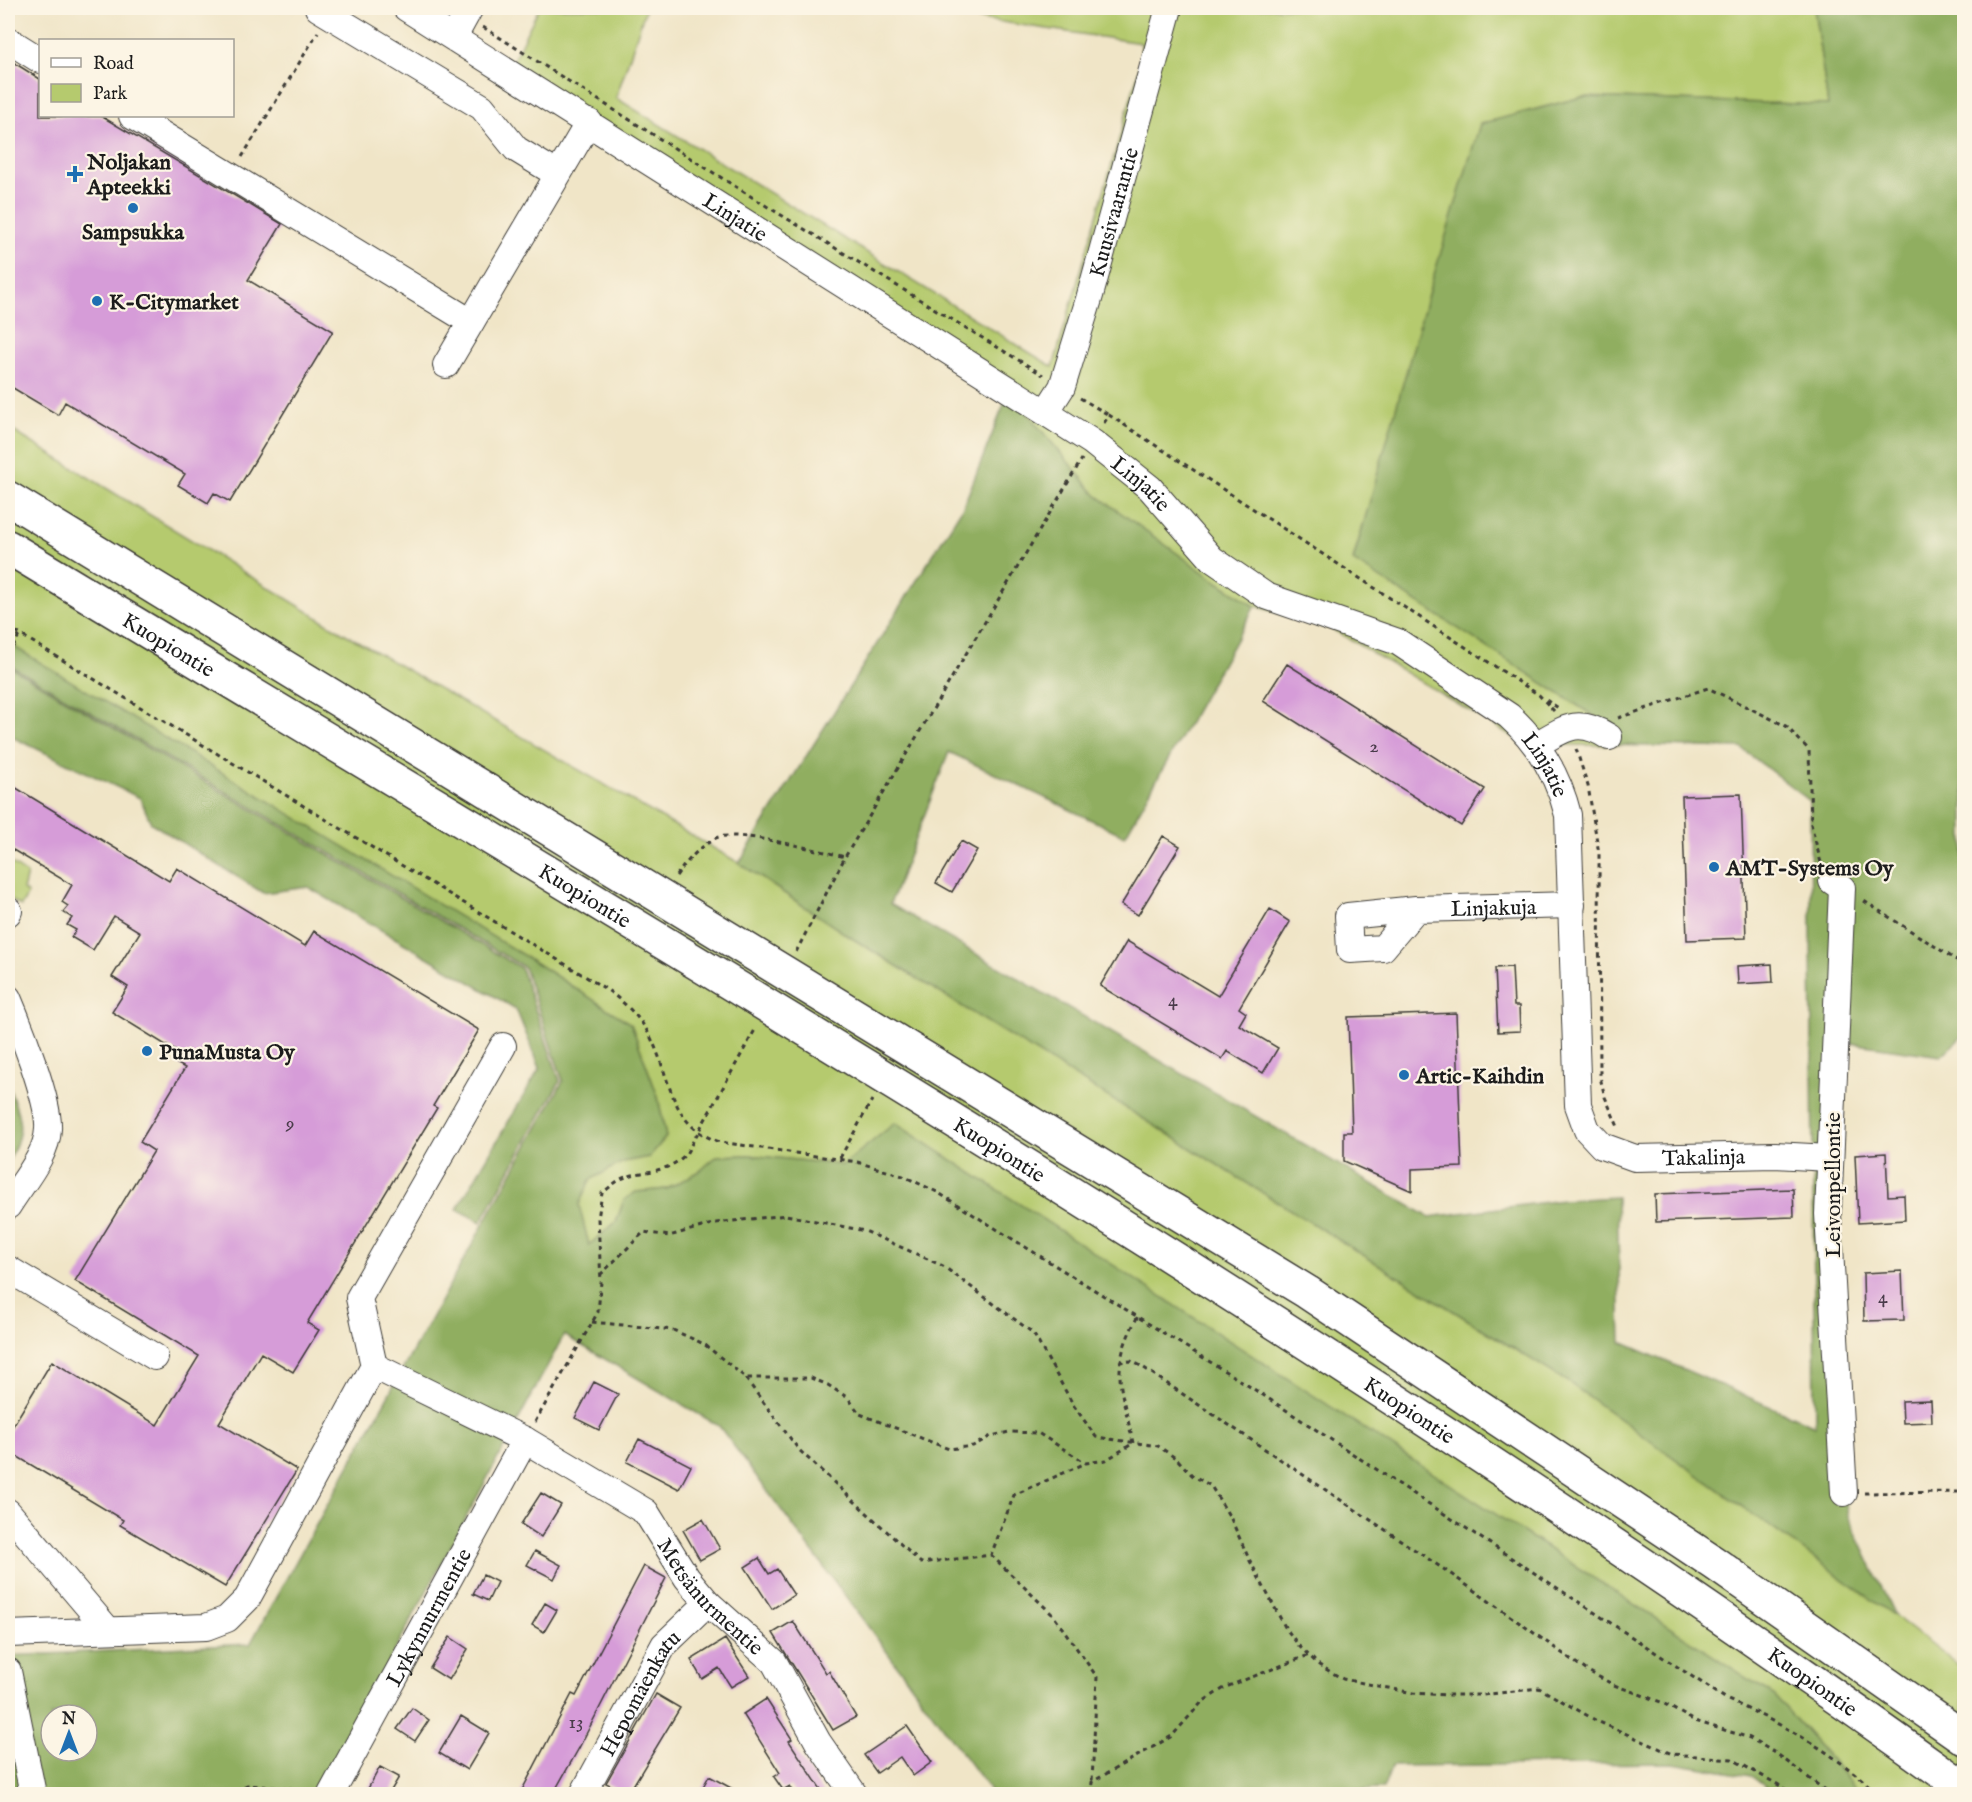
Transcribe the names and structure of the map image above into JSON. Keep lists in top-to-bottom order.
{
  "streets": {
    "highway": ["Kuopiontie"],
    "street": [
      "Kuusivaarantie",
      "Linjatie",
      "Linjakuja",
      "Takalinja",
      "Leivonpellontie",
      "Metsänurmentie",
      "Lykynnurmentie",
      "Hepomäenkatu"
    ]
  },
  "crossings": [
    ["Kuusivaarantie", "Linjatie"],
    ["Linjatie", "Linjakuja"],
    ["Linjatie", "Takalinja"],
    ["Takalinja", "Leivonpellontie"],
    ["Metsänurmentie", "Lykynnurmentie"],
    ["Metsänurmentie", "Hepomäenkatu"]
  ],
  "places": {
    "health": ["Noljakan Apteekki"],
    "other": [
      "Sampsukka",
      "K-Citymarket",
      "AMT-Systems Oy",
      "PunaMusta Oy",
      "Artic-Kaihdin"
    ]
  },
  "house_numbers": [
    "2",
    "4",
    "9",
    "4",
    "13"
  ],
  "legend": ["Road", "Park"],
  "north": "top"
}
